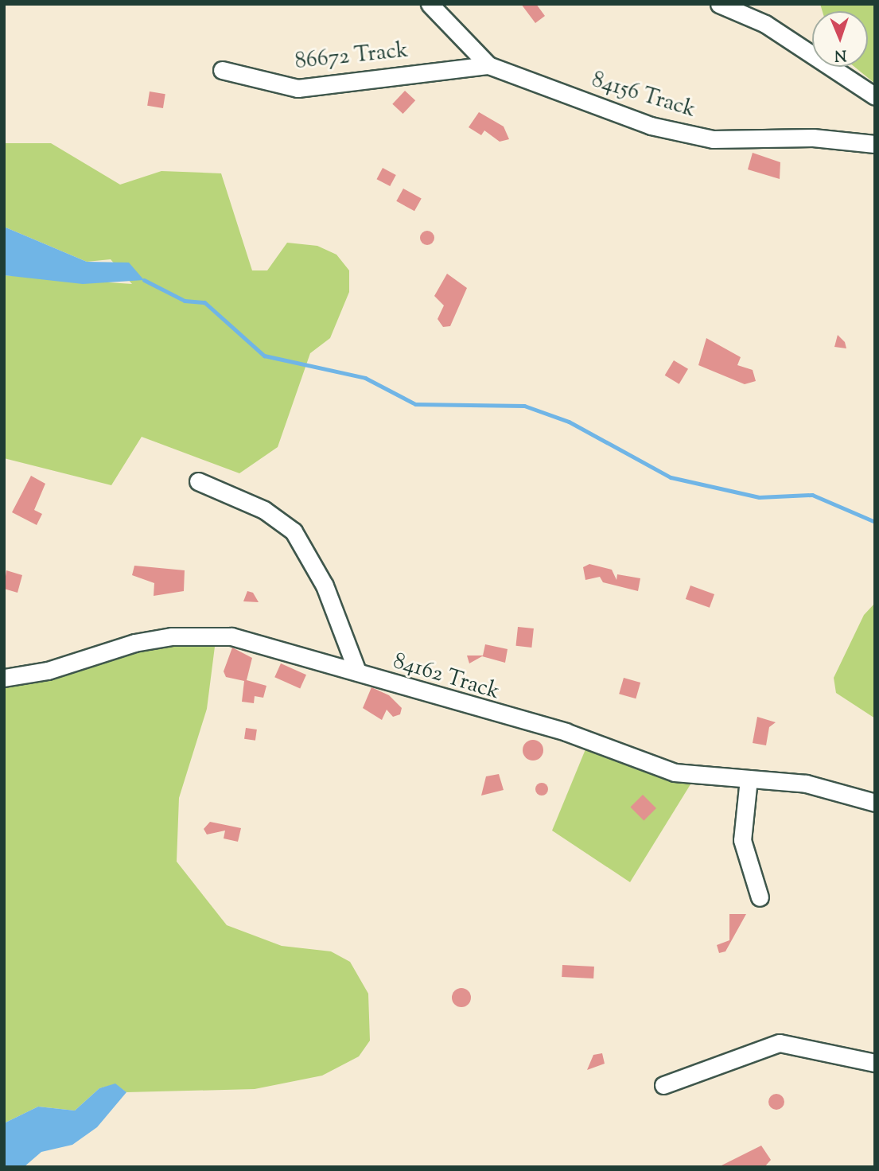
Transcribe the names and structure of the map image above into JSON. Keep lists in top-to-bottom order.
{
  "streets": {
    "street": ["86672 Track", "84156 Track", "84162 Track"]
  },
  "crossings": [
    ["86672 Track", "84156 Track"]
  ],
  "north": "bottom"
}
